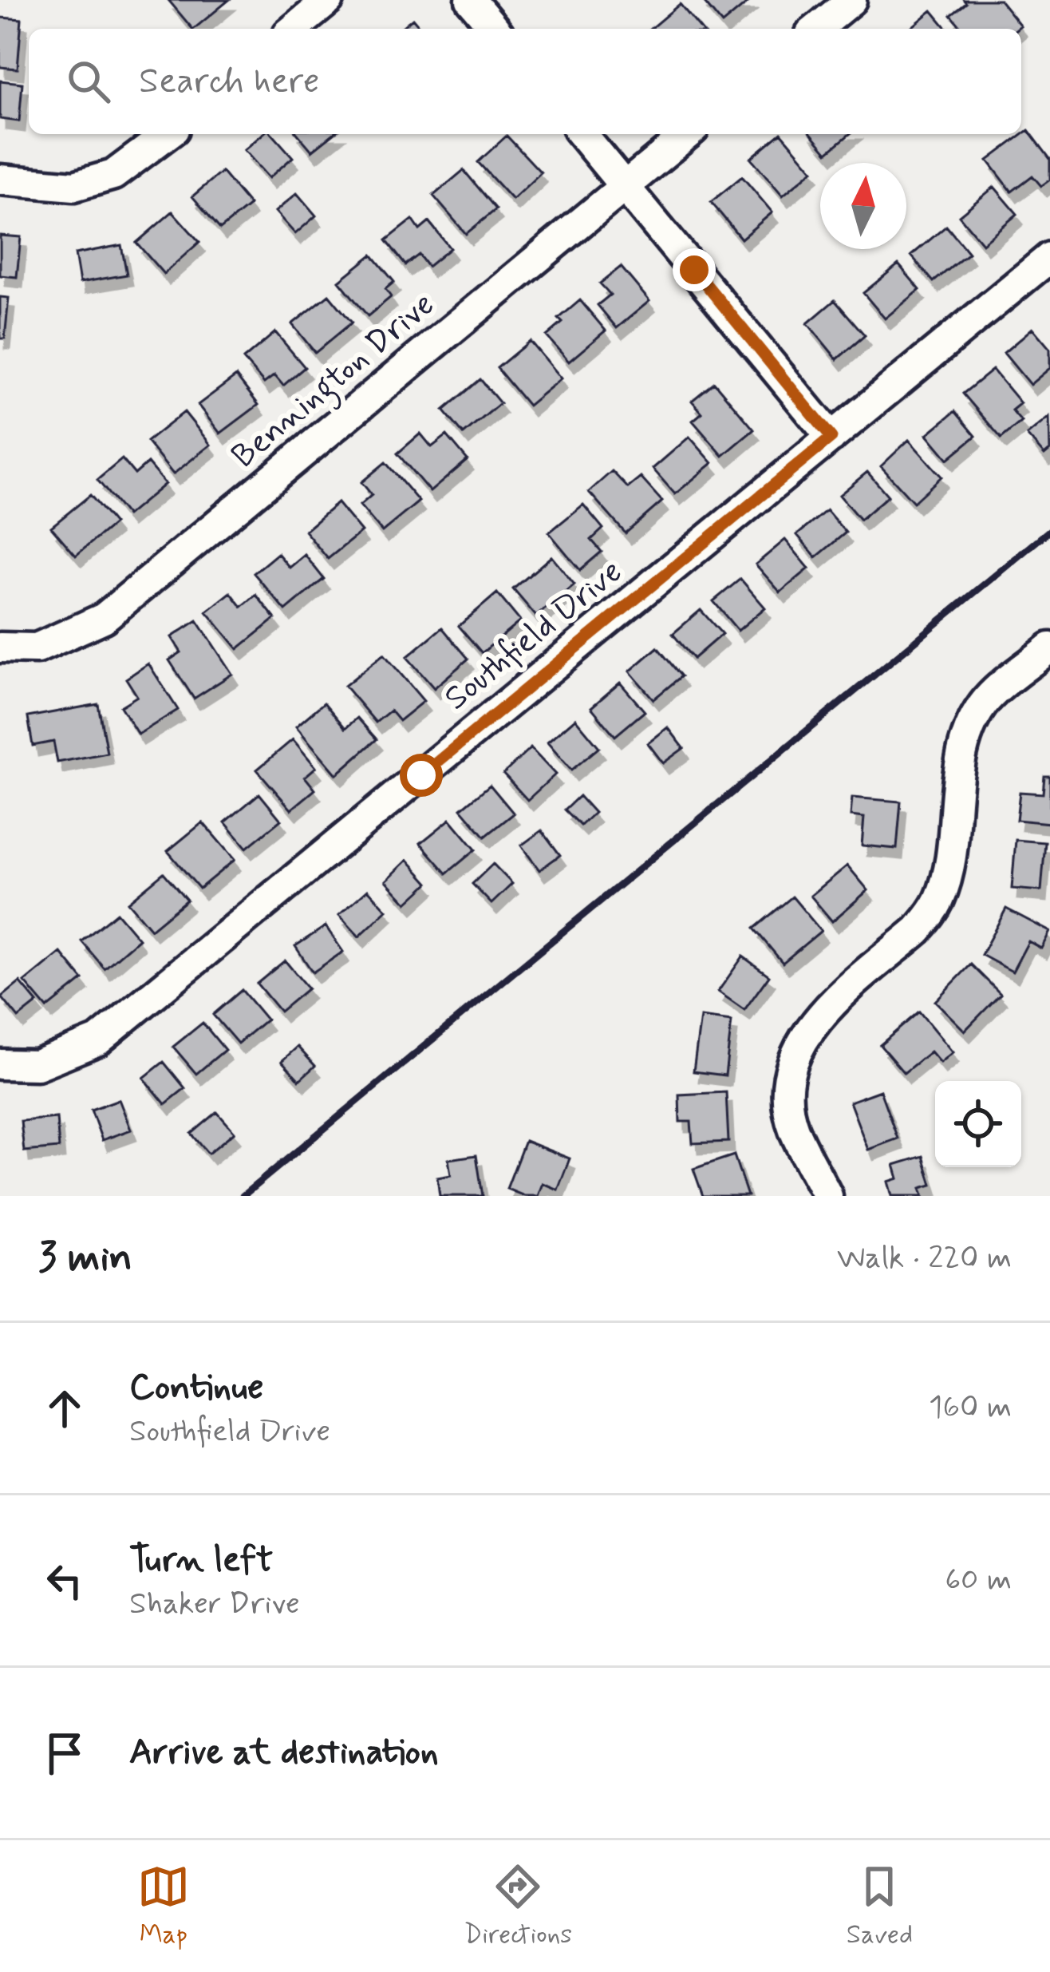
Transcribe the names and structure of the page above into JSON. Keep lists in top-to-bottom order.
{
  "streets": {
    "street": ["Bennington Drive", "Southfield Drive"]
  },
  "north": "top",
  "page": {
    "search": "Search here",
    "heading": ["3 min", "Walk · 220 m"],
    "list": [
      ["Continue", "Southfield Drive", "160 m"],
      ["Turn left", "Shaker Drive", "60 m"],
      "Arrive at destination"
    ],
    "nav": ["Map", "Directions", "Saved"]
  }
}
